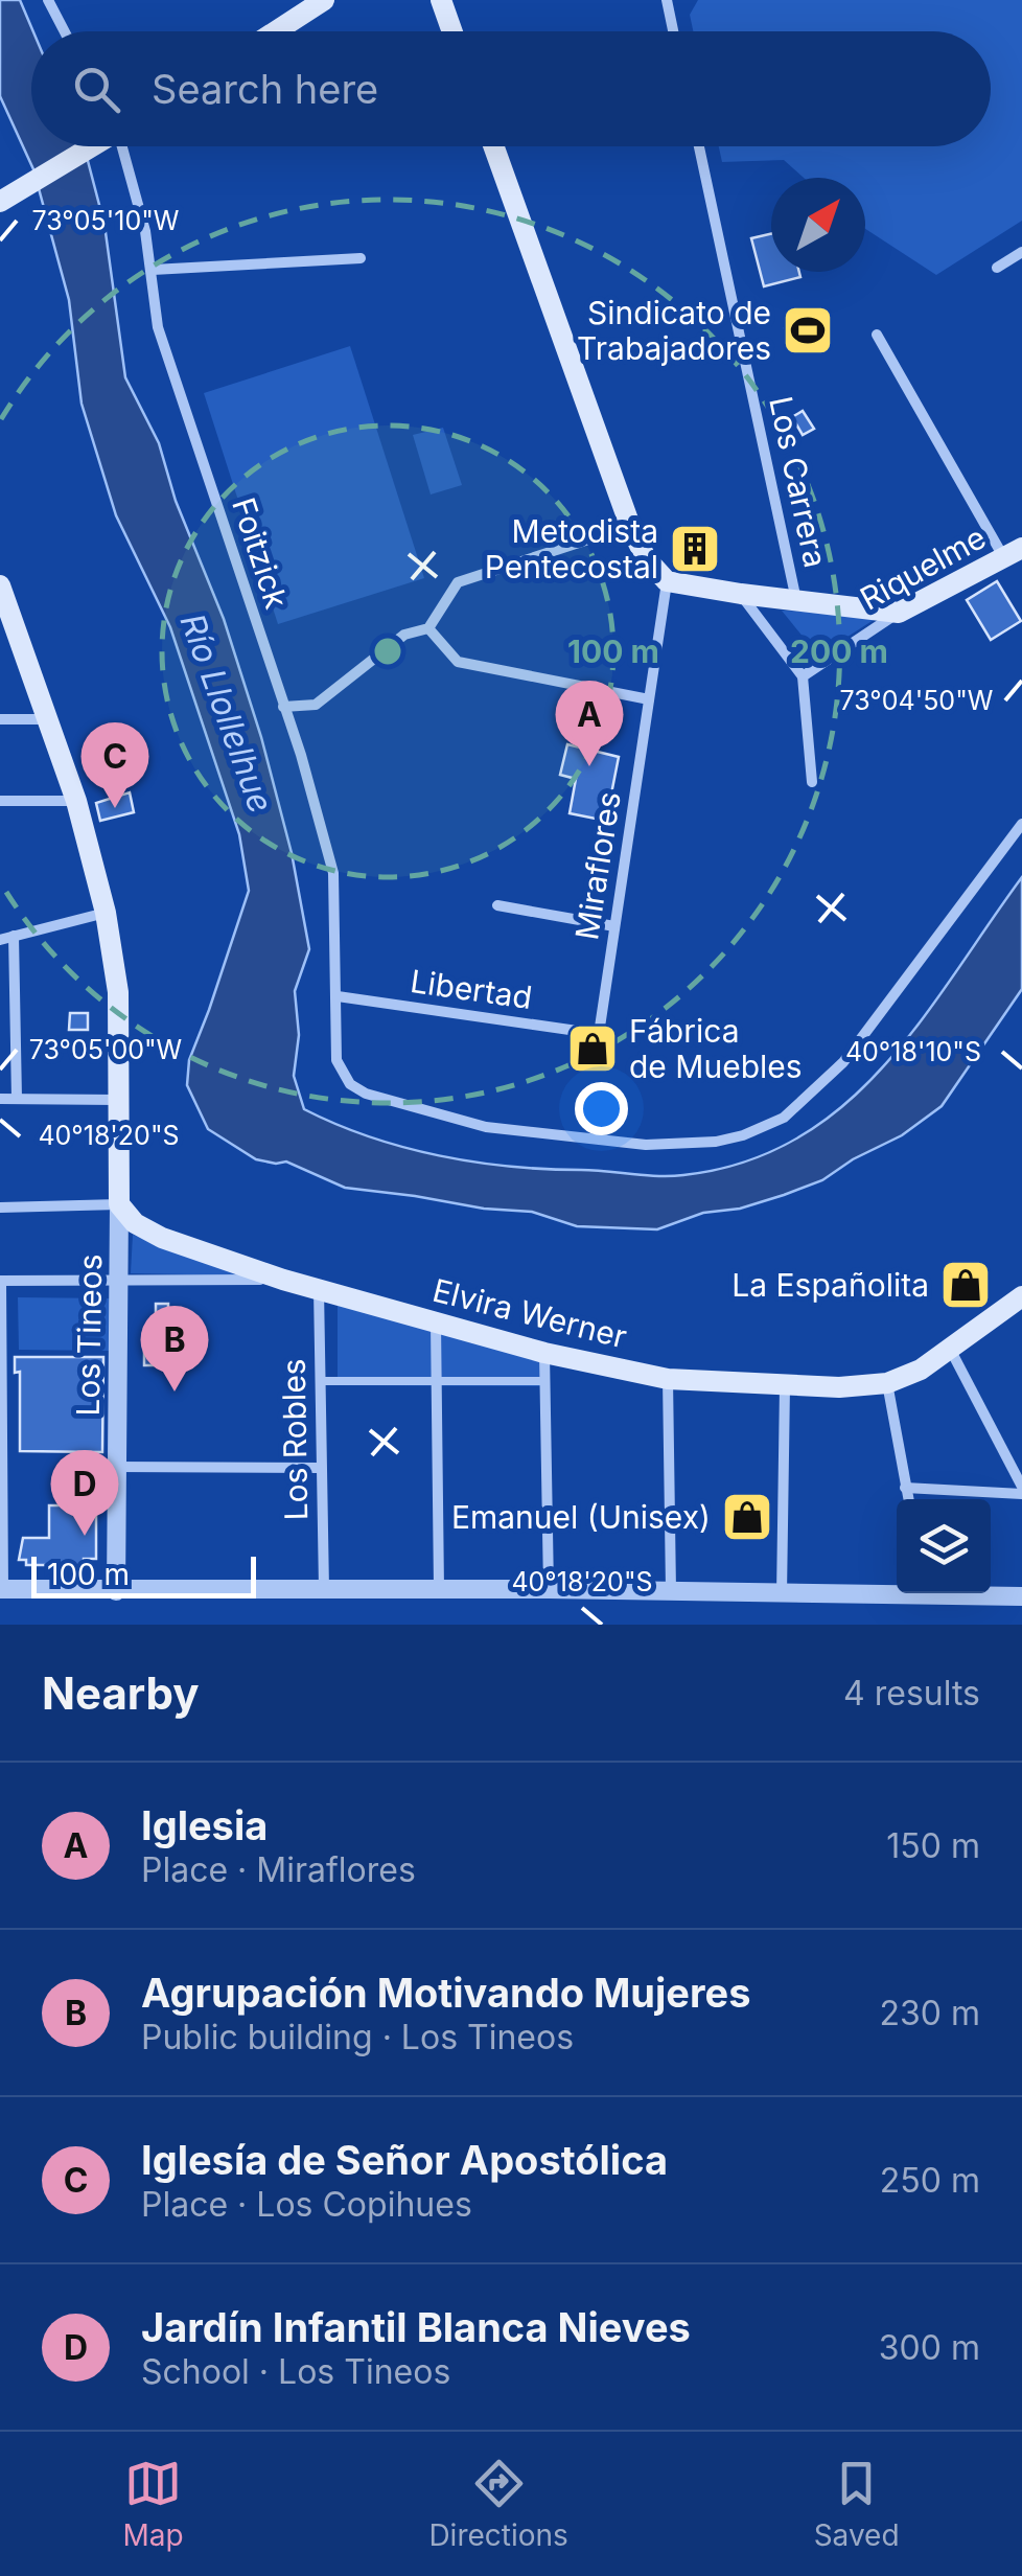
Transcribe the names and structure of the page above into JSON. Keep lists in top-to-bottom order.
{
  "streets": {
    "main road": ["Riquelme", "Elvira Werner"],
    "street": [
      "Los Carrera",
      "Foitzick",
      "Miraflores",
      "Libertad",
      "Los Tineos",
      "Los Robles"
    ]
  },
  "crossings": [
    ["Foitzick", "Libertad"],
    ["Miraflores", "Libertad"],
    ["Elvira Werner", "Los Tineos"],
    ["Elvira Werner", "Los Robles"]
  ],
  "water": ["Río Llollelhue"],
  "places": {
    "sports": ["Sindicato de Trabajadores"],
    "building": ["Metodista Pentecostal"],
    "shop": ["Fábrica de Muebles", "La Españolita", "Emanuel (Unisex)"]
  },
  "scale_bar": "100 m",
  "north": "top right",
  "page": {
    "search": "Search here",
    "pins": [
      "A",
      "C",
      "B",
      "D"
    ],
    "scale": "100 m",
    "heading": ["Nearby", "4 results"],
    "list": [
      {
        "mark": "A",
        "name": "Iglesia",
        "note": "Place · Miraflores",
        "value": "150 m"
      },
      {
        "mark": "B",
        "name": "Agrupación Motivando Mujeres",
        "note": "Public building · Los Tineos",
        "value": "230 m"
      },
      {
        "mark": "C",
        "name": "Iglesía de Señor Apostólica",
        "note": "Place · Los Copihues",
        "value": "250 m"
      },
      {
        "mark": "D",
        "name": "Jardín Infantil Blanca Nieves",
        "note": "School · Los Tineos",
        "value": "300 m"
      }
    ],
    "nav": ["Map", "Directions", "Saved"]
  },
  "coordinates": [
    "73°05'10\"W",
    "73°04'50\"W",
    "73°05'00\"W",
    "40°18'10\"S",
    "40°18'20\"S"
  ],
  "rings": ["100 m", "200 m"]
}
